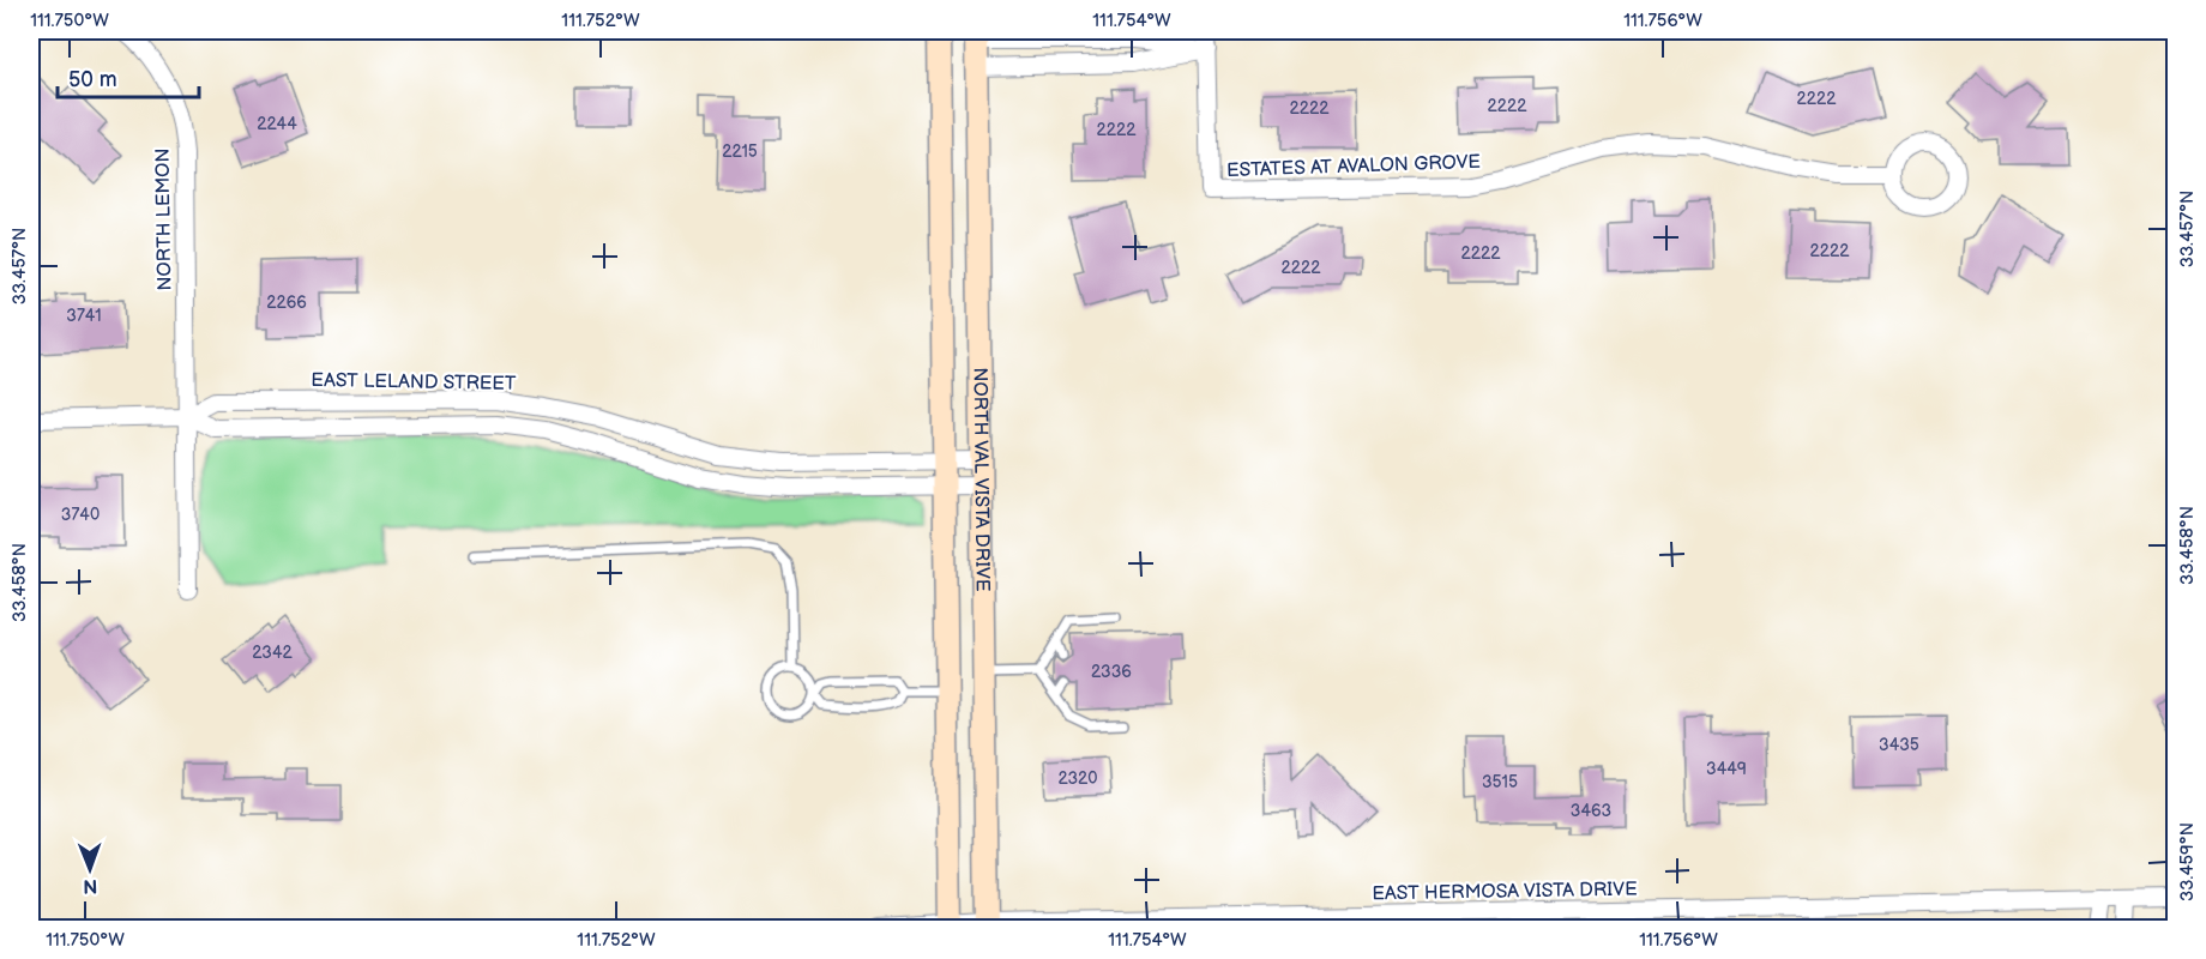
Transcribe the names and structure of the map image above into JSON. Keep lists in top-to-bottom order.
{
  "streets": {
    "main road": ["NORTH VAL VISTA DRIVE"],
    "street": [
      "ESTATES AT AVALON GROVE",
      "NORTH LEMON",
      "EAST LELAND STREET",
      "EAST HERMOSA VISTA DRIVE"
    ]
  },
  "crossings": [
    ["NORTH LEMON", "EAST LELAND STREET"],
    ["EAST LELAND STREET", "NORTH VAL VISTA DRIVE"],
    ["NORTH VAL VISTA DRIVE", "EAST HERMOSA VISTA DRIVE"]
  ],
  "house_numbers": [
    "2222",
    "2222",
    "2222",
    "2244",
    "2222",
    "2215",
    "2222",
    "2222",
    "2222",
    "2266",
    "3741",
    "3740",
    "2342",
    "2336",
    "3435",
    "3449",
    "2320",
    "3515",
    "3463"
  ],
  "scale_bar": "50 m",
  "north": "bottom",
  "coordinates": [
    "111.750°W",
    "111.752°W",
    "111.754°W",
    "111.756°W",
    "33.457°N",
    "33.458°N",
    "33.459°N"
  ]
}
